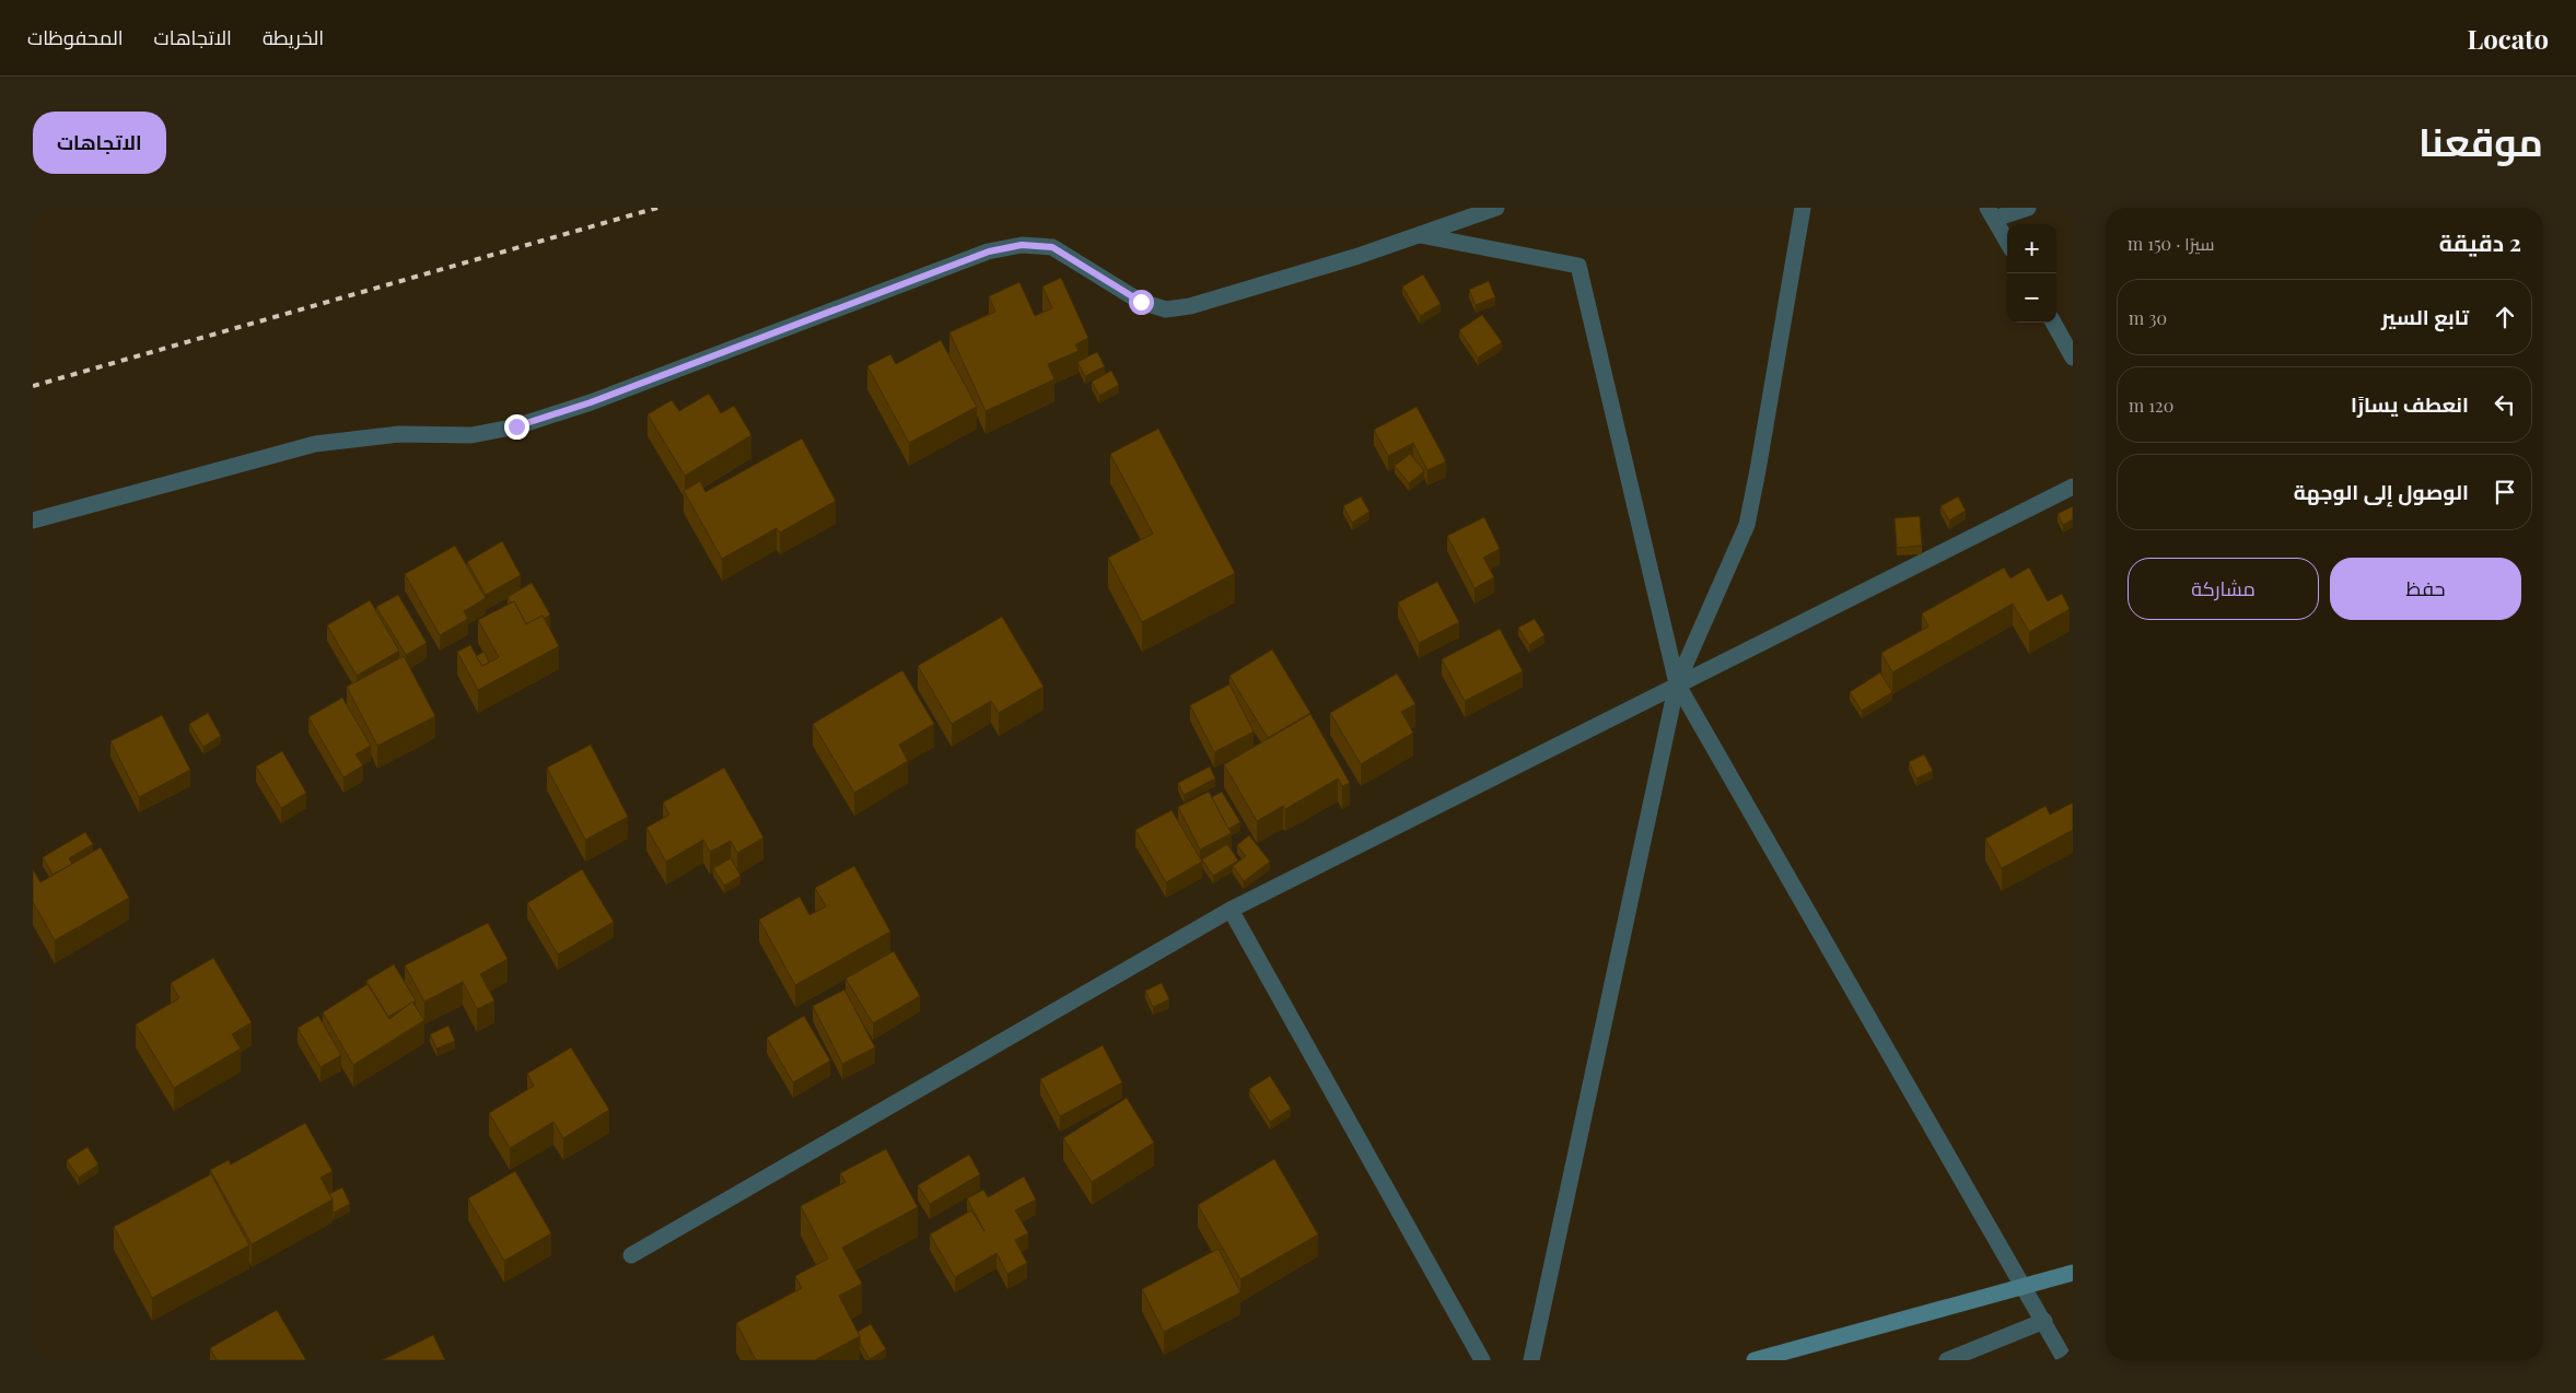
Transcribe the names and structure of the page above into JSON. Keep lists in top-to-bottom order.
{
  "page": {
    "header": "Locato",
    "nav": ["الخريطة", "الاتجاهات", "المحفوظات"],
    "title": "موقعنا",
    "buttons": [
      "الاتجاهات",
      ["حفظ", "مشاركة"]
    ],
    "heading": ["2 دقيقة", "سيرًا · 150 m"],
    "map_buttons": ["+", "−"],
    "list": [
      ["تابع السير", "30 m"],
      ["انعطف يسارًا", "120 m"],
      "الوصول إلى الوجهة"
    ]
  }
}
